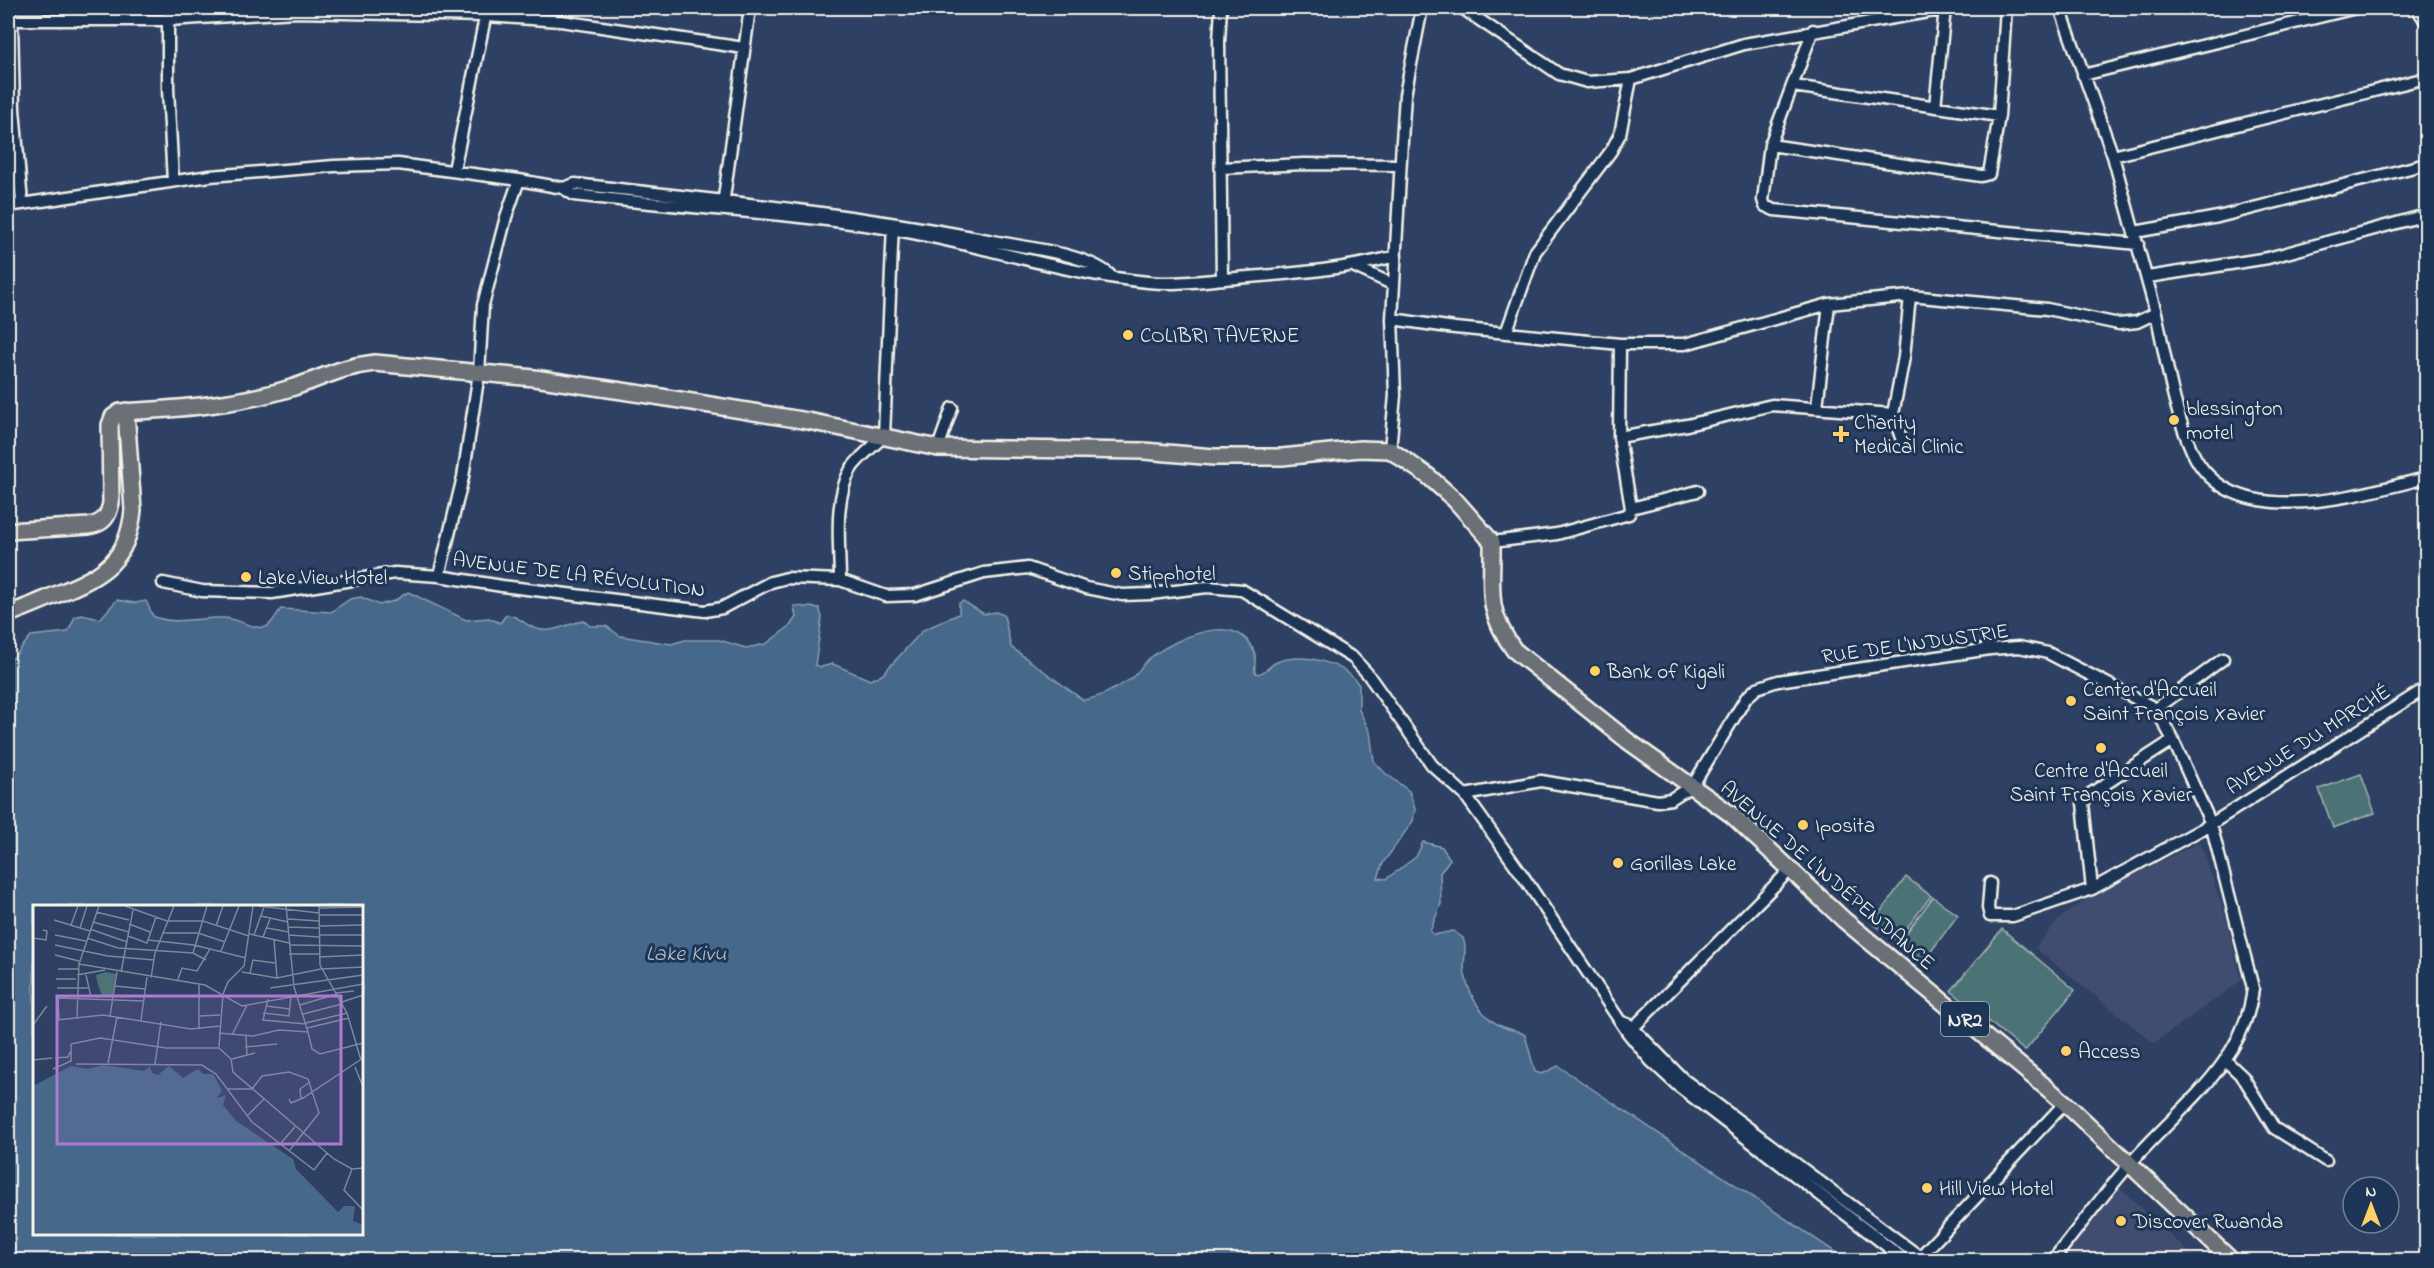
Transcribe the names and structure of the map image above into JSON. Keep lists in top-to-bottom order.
{
  "streets": {
    "highway": ["AVENUE DE L'INDÉPENDANCE", "NR2"],
    "street": ["AVENUE DE LA RÉVOLUTION", "RUE DE L'INDUSTRIE", "AVENUE DU MARCHÉ"]
  },
  "crossings": [
    ["AVENUE DE LA RÉVOLUTION", "RUE DE L'INDUSTRIE"],
    ["RUE DE L'INDUSTRIE", "AVENUE DE L'INDÉPENDANCE"]
  ],
  "water": ["Lake Kivu"],
  "places": {
    "other": [
      "COLIBRI TAVERNE",
      "blessington motel",
      "Stipphotel",
      "Lake View Hotel",
      "Bank of Kigali",
      "Center d'Accueil Saint François Xavier",
      "Centre d'Accueil Saint François Xavier",
      "Iposita",
      "Gorillas Lake",
      "Access",
      "Hill View Hotel",
      "Discover Rwanda"
    ],
    "health": ["Charity Medical Clinic"]
  },
  "north": "top"
}
